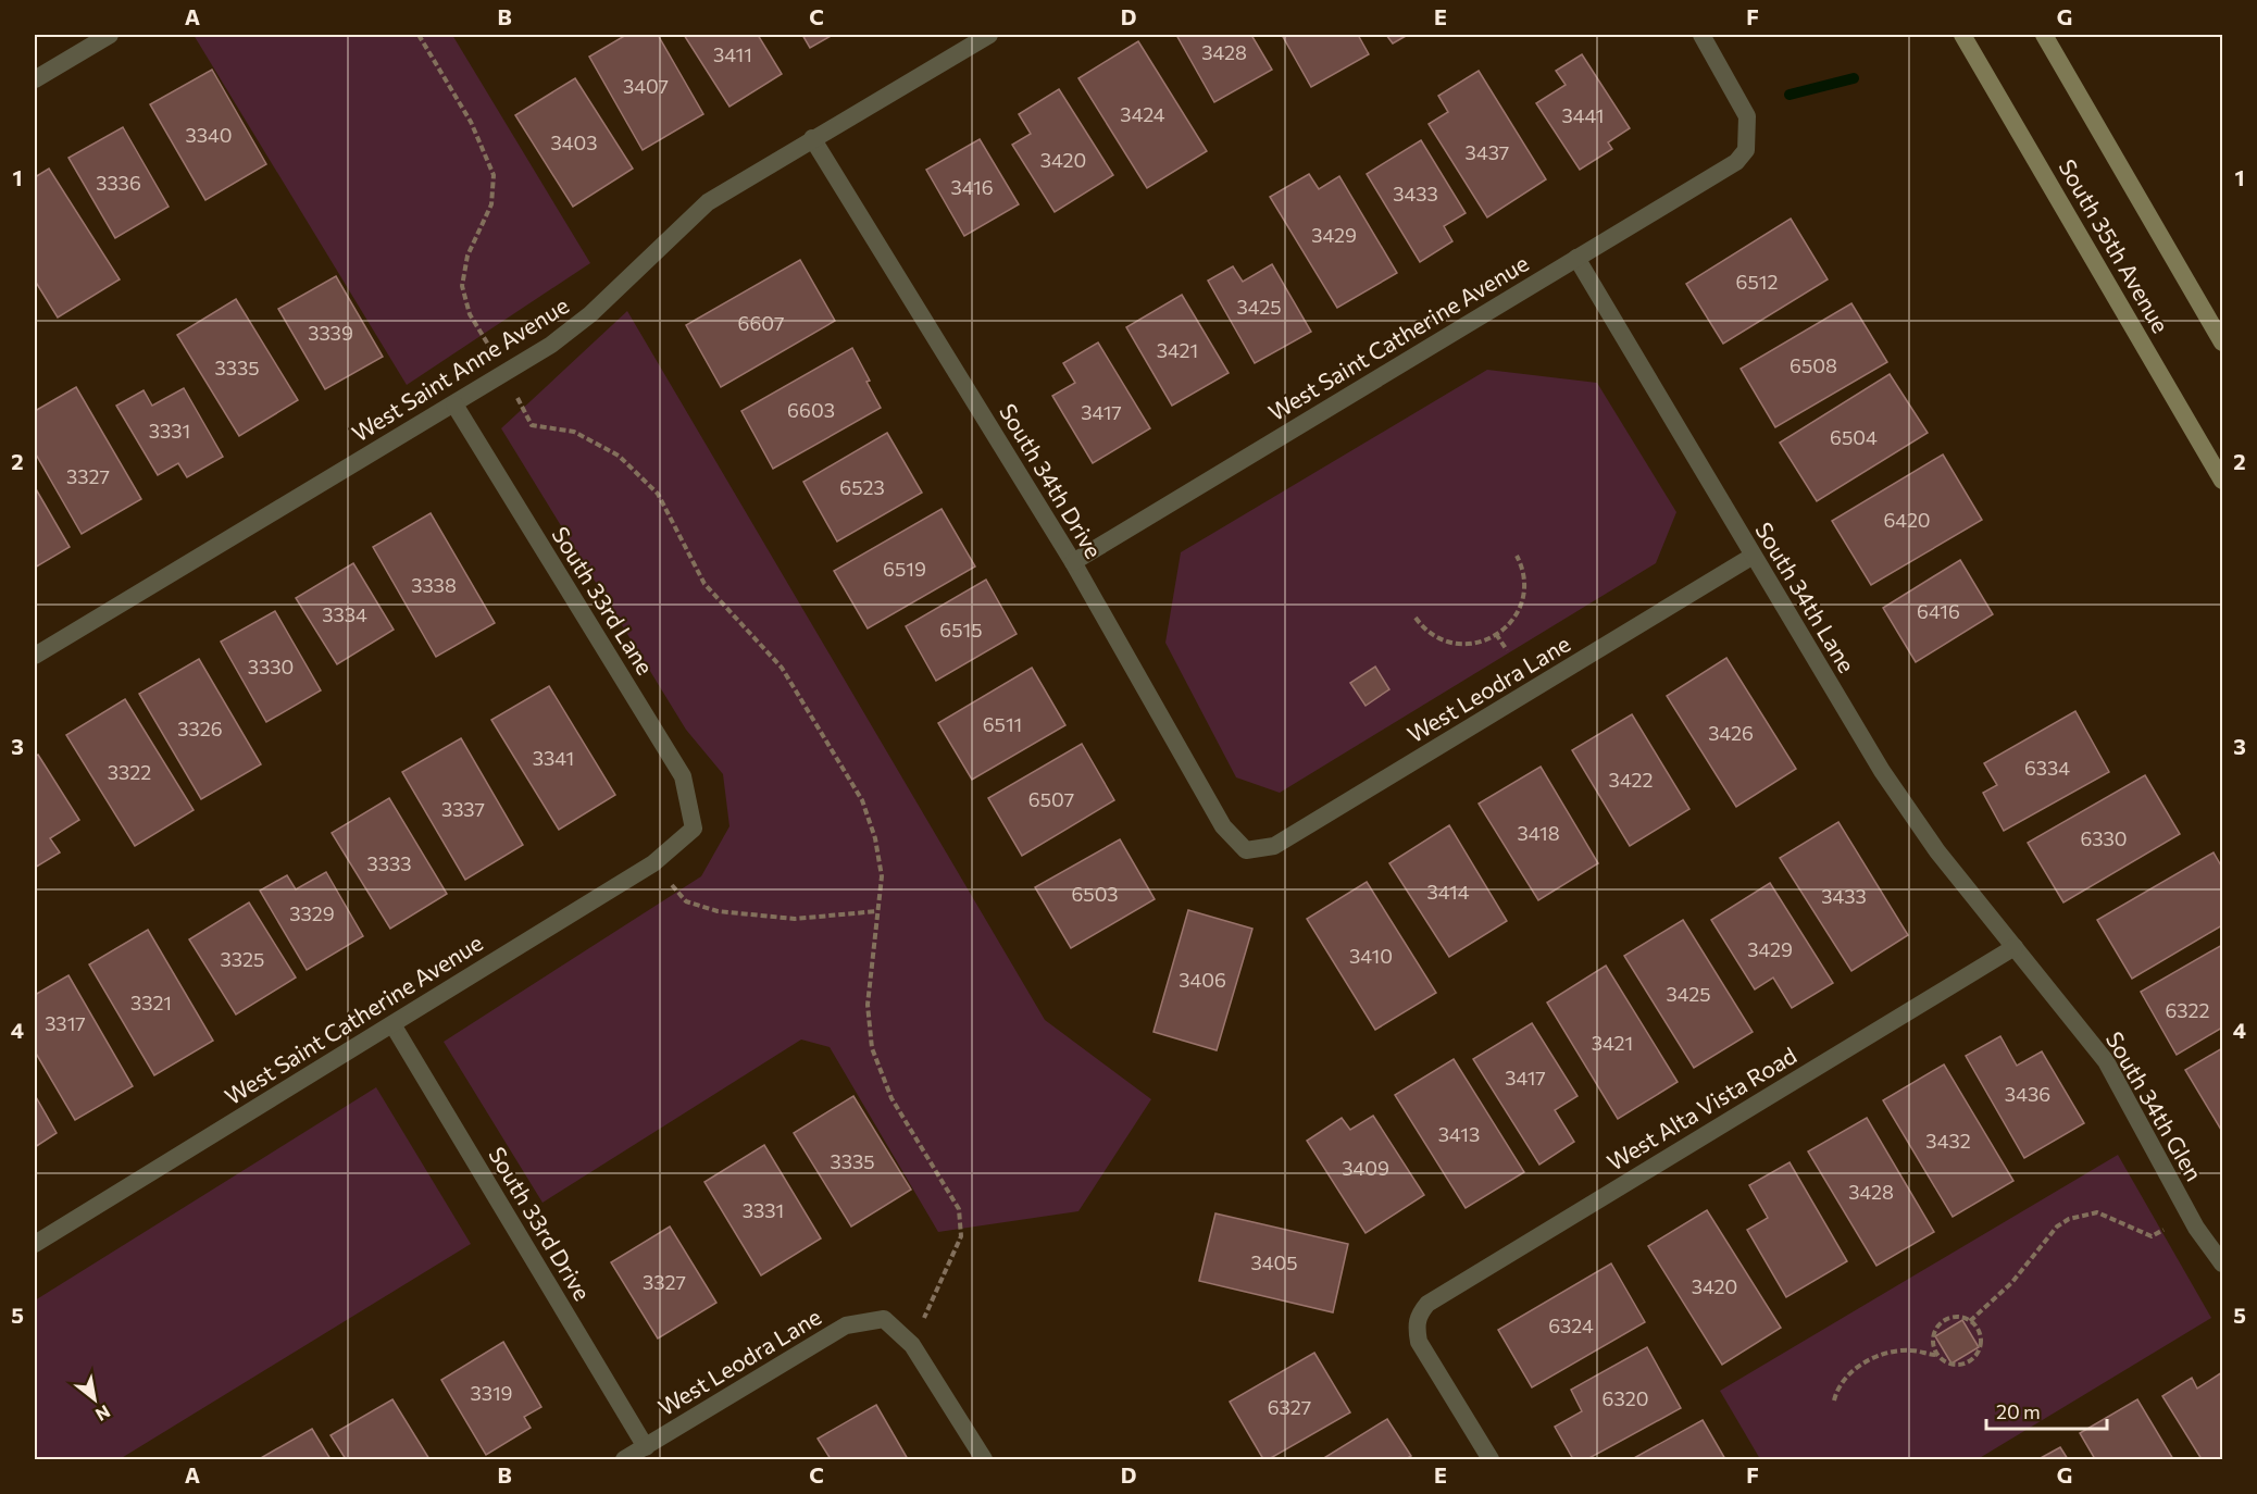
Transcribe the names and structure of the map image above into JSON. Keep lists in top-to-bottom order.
{
  "streets": {
    "main road": ["South 35th Avenue"],
    "street": [
      "West Saint Catherine Avenue",
      "West Saint Anne Avenue",
      "South 34th Drive",
      "South 34th Lane",
      "South 33rd Lane",
      "West Leodra Lane",
      "South 34th Glen",
      "West Alta Vista Road",
      "South 33rd Drive"
    ]
  },
  "crossings": [
    ["West Saint Catherine Avenue", "South 34th Drive"],
    ["West Saint Catherine Avenue", "South 34th Lane"],
    ["West Saint Catherine Avenue", "South 33rd Lane"],
    ["West Saint Catherine Avenue", "South 33rd Drive"],
    ["West Saint Anne Avenue", "South 34th Drive"],
    ["West Saint Anne Avenue", "South 33rd Lane"],
    ["South 34th Drive", "West Leodra Lane"],
    ["South 34th Lane", "West Leodra Lane"],
    ["South 34th Lane", "South 34th Glen"],
    ["South 34th Lane", "West Alta Vista Road"],
    ["West Leodra Lane", "South 33rd Drive"],
    ["South 34th Glen", "West Alta Vista Road"]
  ],
  "house_numbers": [
    "3428",
    "3411",
    "3407",
    "3424",
    "3441",
    "3340",
    "3403",
    "3437",
    "3420",
    "3336",
    "3416",
    "3433",
    "3429",
    "6512",
    "3425",
    "6607",
    "3339",
    "3421",
    "6508",
    "3335",
    "6603",
    "3417",
    "3331",
    "6504",
    "3327",
    "6523",
    "6420",
    "6519",
    "3338",
    "6416",
    "3334",
    "6515",
    "3330",
    "6511",
    "3326",
    "3426",
    "3341",
    "6334",
    "3322",
    "3422",
    "6507",
    "3337",
    "3418",
    "6330",
    "3333",
    "3414",
    "6503",
    "3433",
    "3329",
    "3429",
    "3410",
    "3325",
    "3406",
    "3425",
    "3321",
    "6322",
    "3317",
    "3421",
    "3417",
    "3436",
    "3413",
    "3432",
    "3335",
    "3409",
    "3428",
    "3331",
    "3405",
    "3327",
    "3420",
    "6324",
    "3319",
    "6320",
    "6327"
  ],
  "scale_bar": "20 m",
  "north": "bottom right",
  "grid": {
    "columns": [
      "A",
      "B",
      "C",
      "D",
      "E",
      "F",
      "G"
    ],
    "rows": [
      "1",
      "2",
      "3",
      "4",
      "5"
    ]
  }
}
